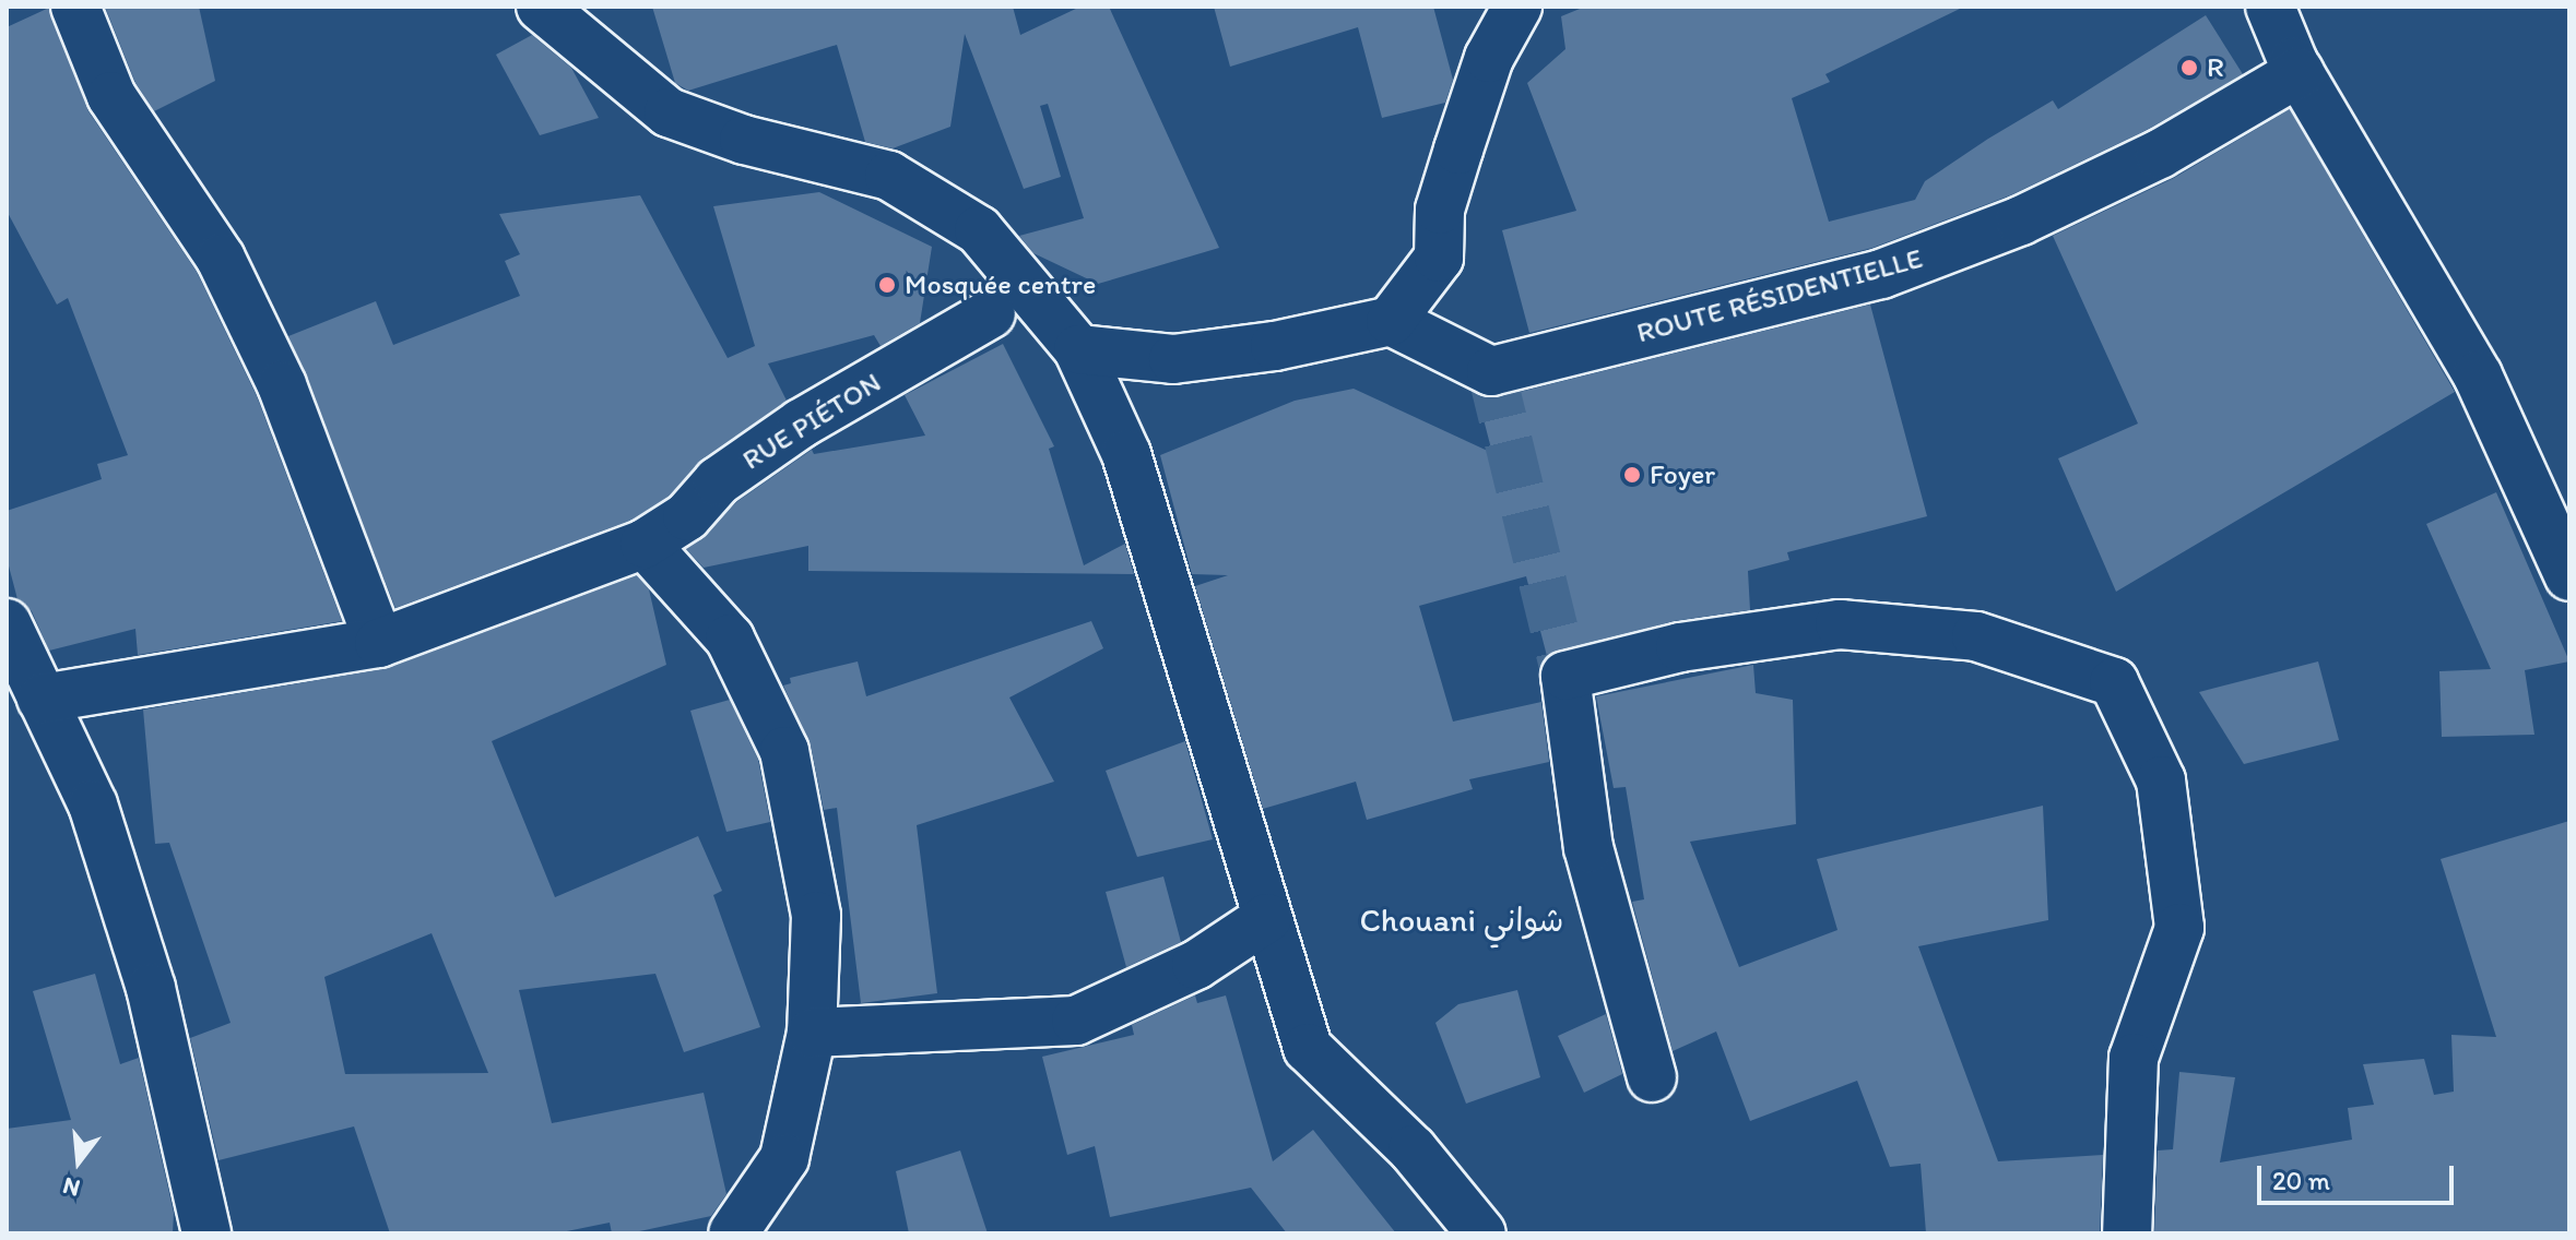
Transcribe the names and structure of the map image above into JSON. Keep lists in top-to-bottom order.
{
  "streets": {
    "street": ["ROUTE RÉSIDENTIELLE", "RUE PIÉTON"]
  },
  "districts": ["Chouani شواني"],
  "places": ["R", "Mosquée centre", "Foyer"],
  "scale_bar": "20 m",
  "north": "bottom"
}
